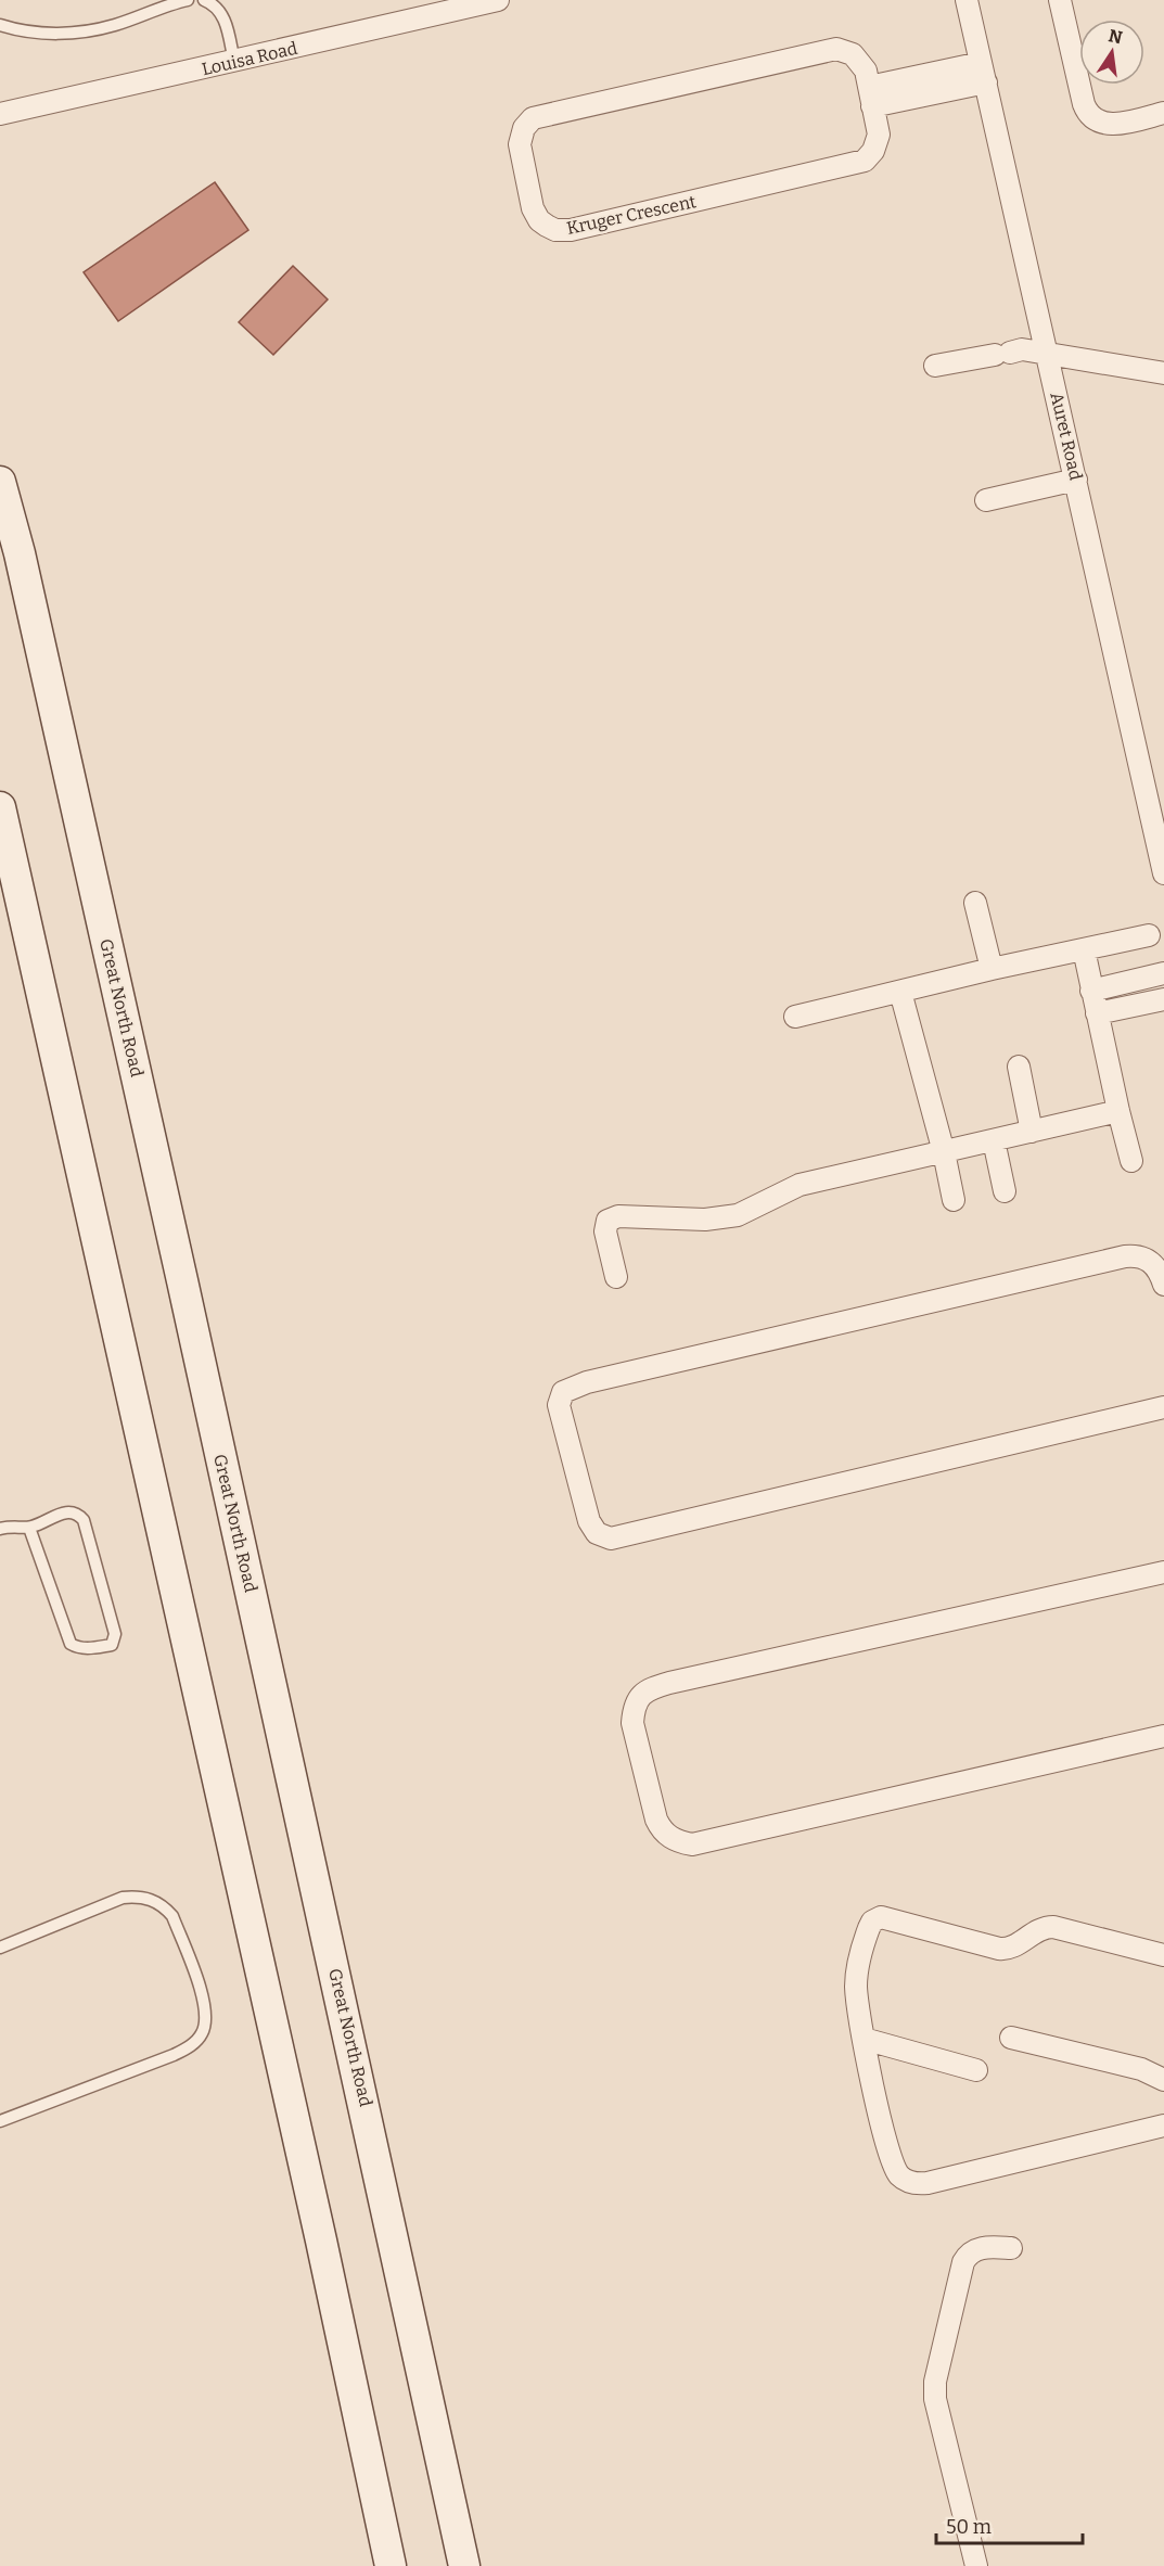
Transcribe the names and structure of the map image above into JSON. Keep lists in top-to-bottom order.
{
  "streets": {
    "main road": ["Great North Road"],
    "street": ["Louisa Road", "Kruger Crescent", "Auret Road"]
  },
  "scale_bar": "50 m",
  "north": "top"
}
